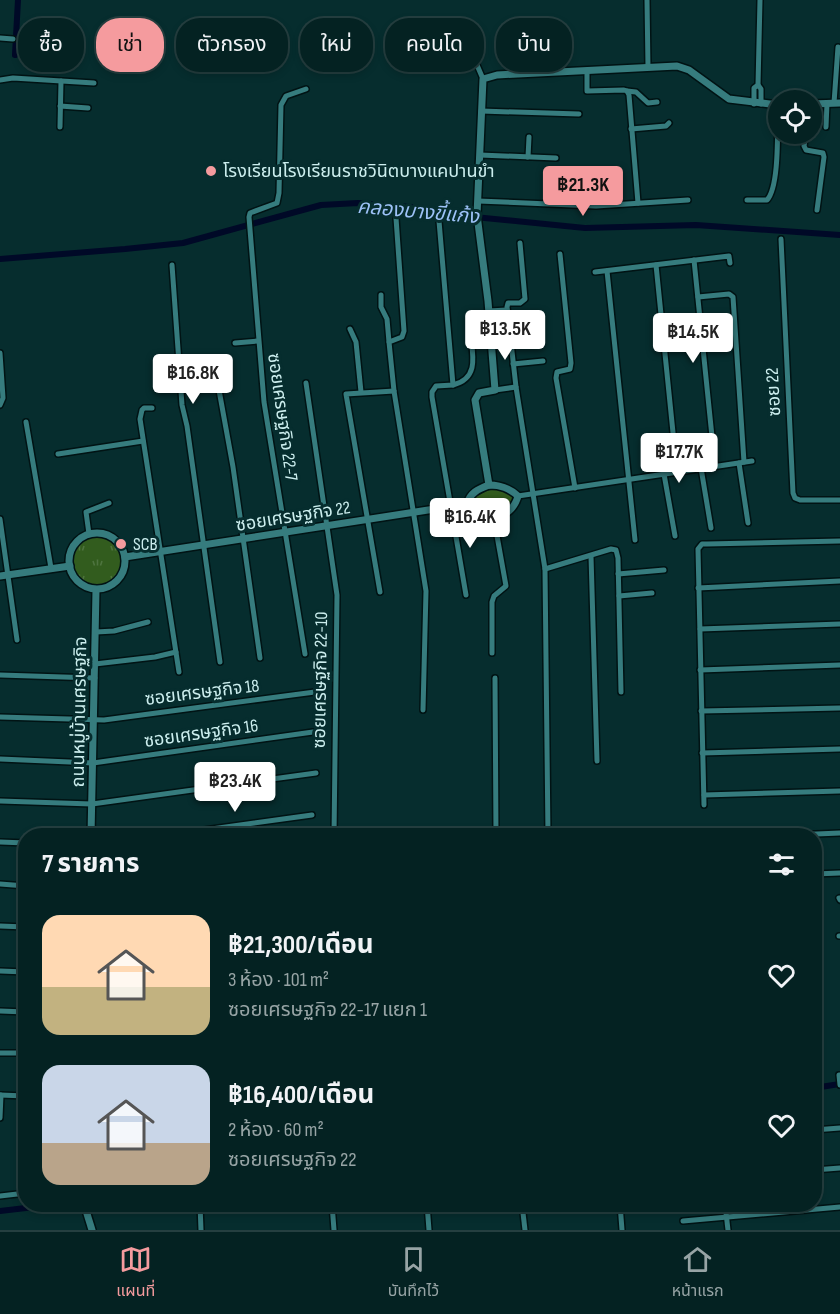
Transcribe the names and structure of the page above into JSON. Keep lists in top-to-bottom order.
{
  "streets": {
    "street": [
      "ซอย 22",
      "ซอยเศรษฐกิจ 22-7",
      "ซอยเศรษฐกิจ 22",
      "ซอยเศรษฐกิจ 22-10",
      "ซอยเศรษฐกิจ 18",
      "ถนนหมู่บ้านเศรษฐกิจ",
      "ซอยเศรษฐกิจ 16"
    ]
  },
  "crossings": [
    ["ซอยเศรษฐกิจ 22-7", "ซอยเศรษฐกิจ 22"],
    ["ซอยเศรษฐกิจ 22", "ซอยเศรษฐกิจ 22-10"],
    ["ซอยเศรษฐกิจ 22", "ถนนหมู่บ้านเศรษฐกิจ"],
    ["ซอยเศรษฐกิจ 18", "ถนนหมู่บ้านเศรษฐกิจ"],
    ["ถนนหมู่บ้านเศรษฐกิจ", "ซอยเศรษฐกิจ 16"]
  ],
  "water": ["คลองบางขี้แก้ง"],
  "places": ["โรงเรียนโรงเรียนราชวินิตบางแคปานขำ", "SCB"],
  "page": {
    "chip": [
      "ซื้อ",
      "เช่า",
      "ตัวกรอง",
      "ใหม่",
      "คอนโด",
      "บ้าน"
    ],
    "price": [
      "฿21.3K",
      "฿13.5K",
      "฿14.5K",
      "฿16.8K",
      "฿17.7K",
      "฿16.4K",
      "฿23.4K"
    ],
    "heading": "7 รายการ",
    "list": [
      {
        "name": "฿21,300/เดือน",
        "note": "3 ห้อง · 101 m² · ซอยเศรษฐกิจ 22-17 แยก 1"
      },
      {
        "name": "฿16,400/เดือน",
        "note": "2 ห้อง · 60 m² · ซอยเศรษฐกิจ 22"
      }
    ],
    "tabs": ["แผนที่", "บันทึกไว้", "หน้าแรก"]
  }
}
